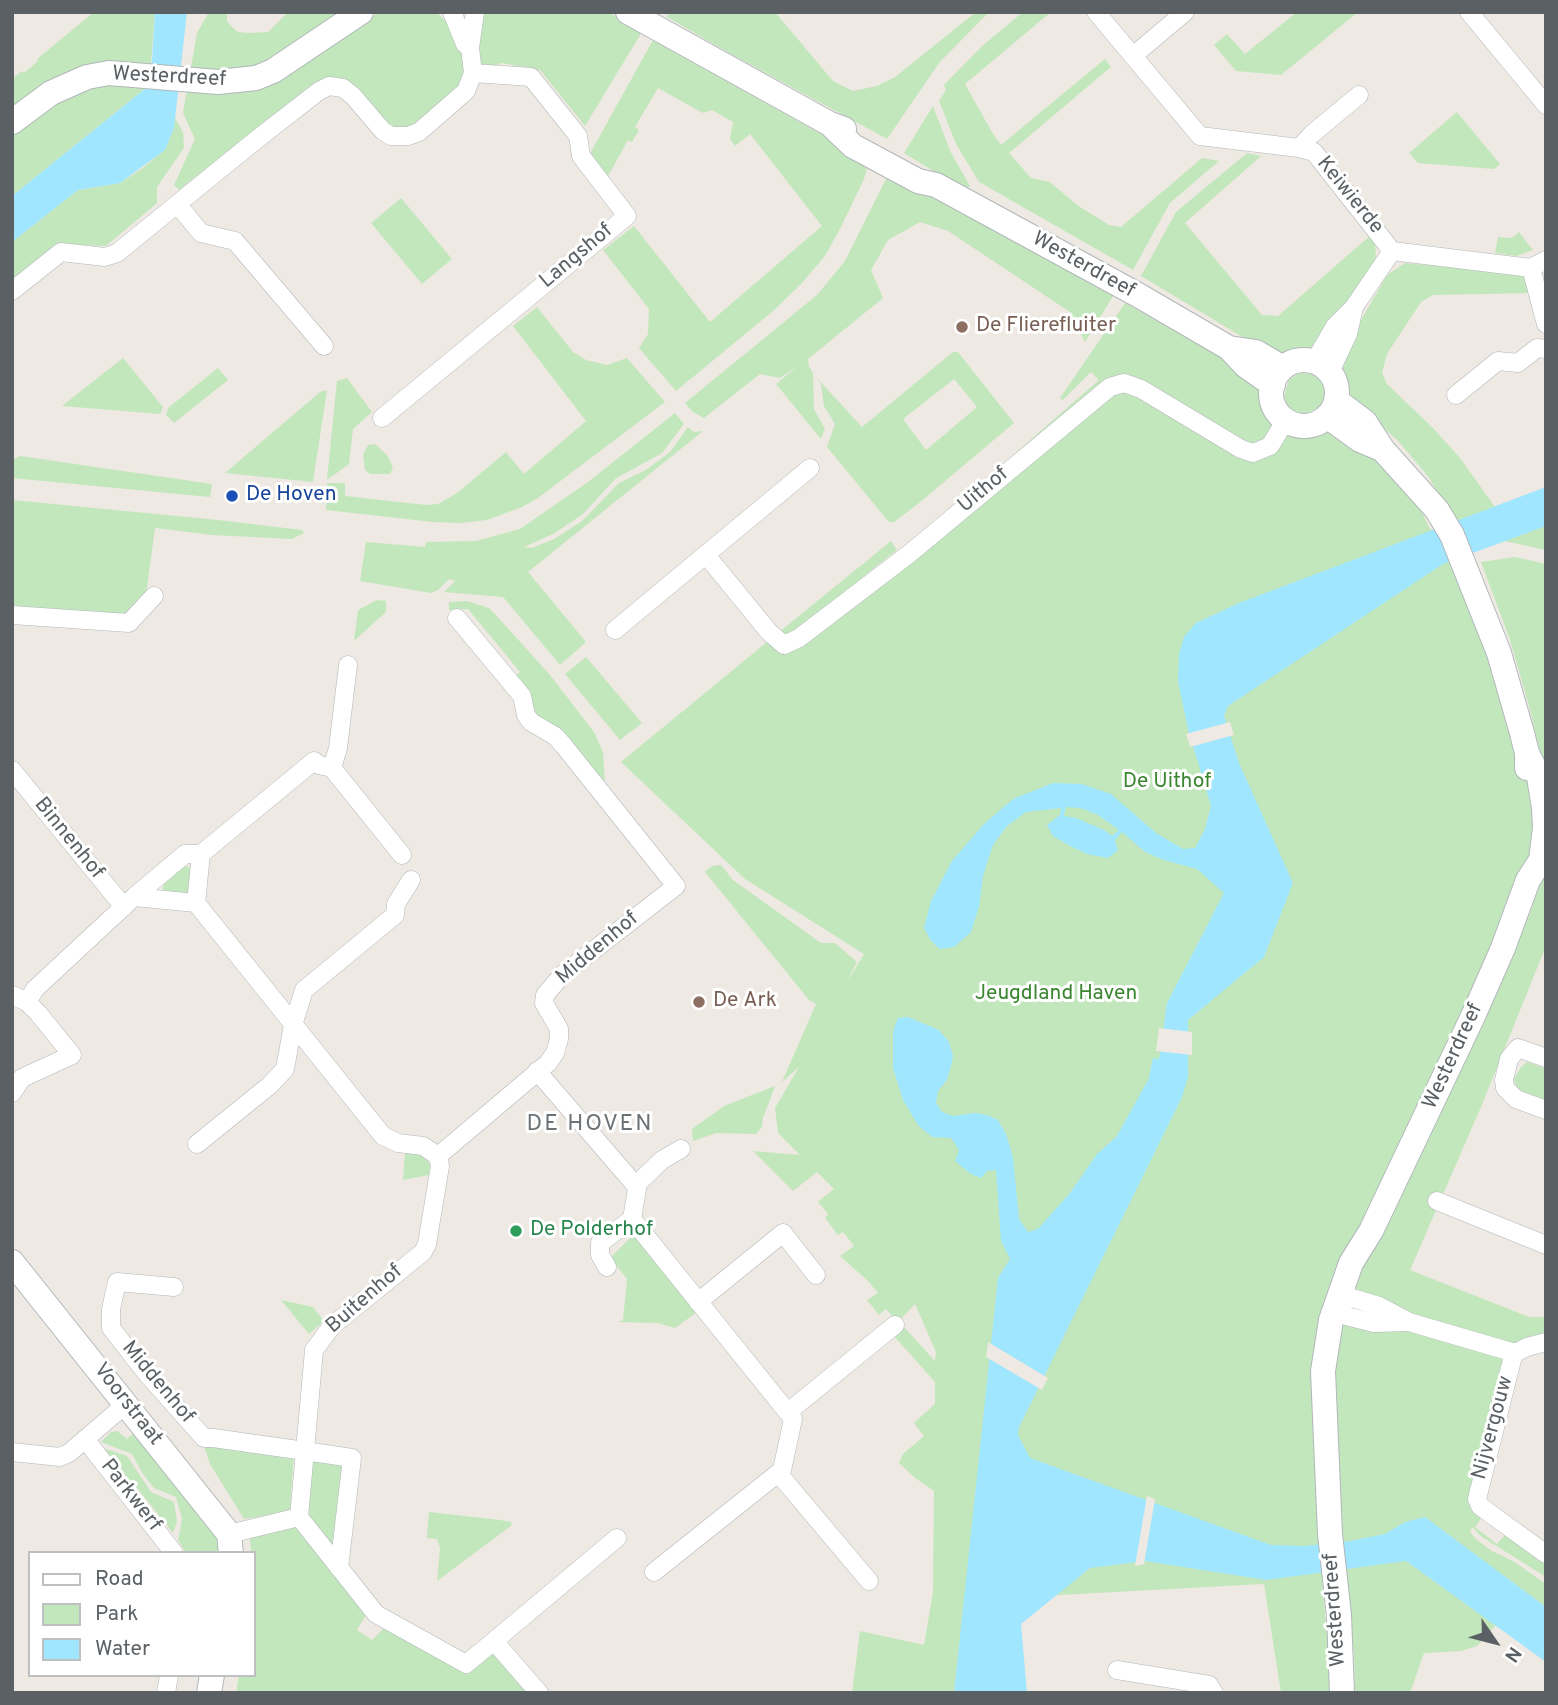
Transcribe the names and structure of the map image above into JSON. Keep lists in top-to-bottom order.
{
  "streets": {
    "main road": ["Westerdreef", "Voorstraat"],
    "street": [
      "Keiwierde",
      "Langshof",
      "Uithof",
      "Binnenhof",
      "Middenhof",
      "Buitenhof",
      "Nijvergouw",
      "Parkwerf"
    ]
  },
  "crossings": [
    ["Westerdreef", "Keiwierde"],
    ["Westerdreef", "Uithof"],
    ["Westerdreef", "Nijvergouw"],
    ["Keiwierde", "Uithof"],
    ["Middenhof", "Buitenhof"],
    ["Voorstraat", "Parkwerf"]
  ],
  "districts": ["DE HOVEN"],
  "parks": ["De Uithof", "Jeugdland Haven"],
  "places": [
    "De Flierefluiter",
    "De Hoven",
    "De Ark",
    "De Polderhof"
  ],
  "legend": ["Road", "Park", "Water"],
  "north": "bottom right"
}
